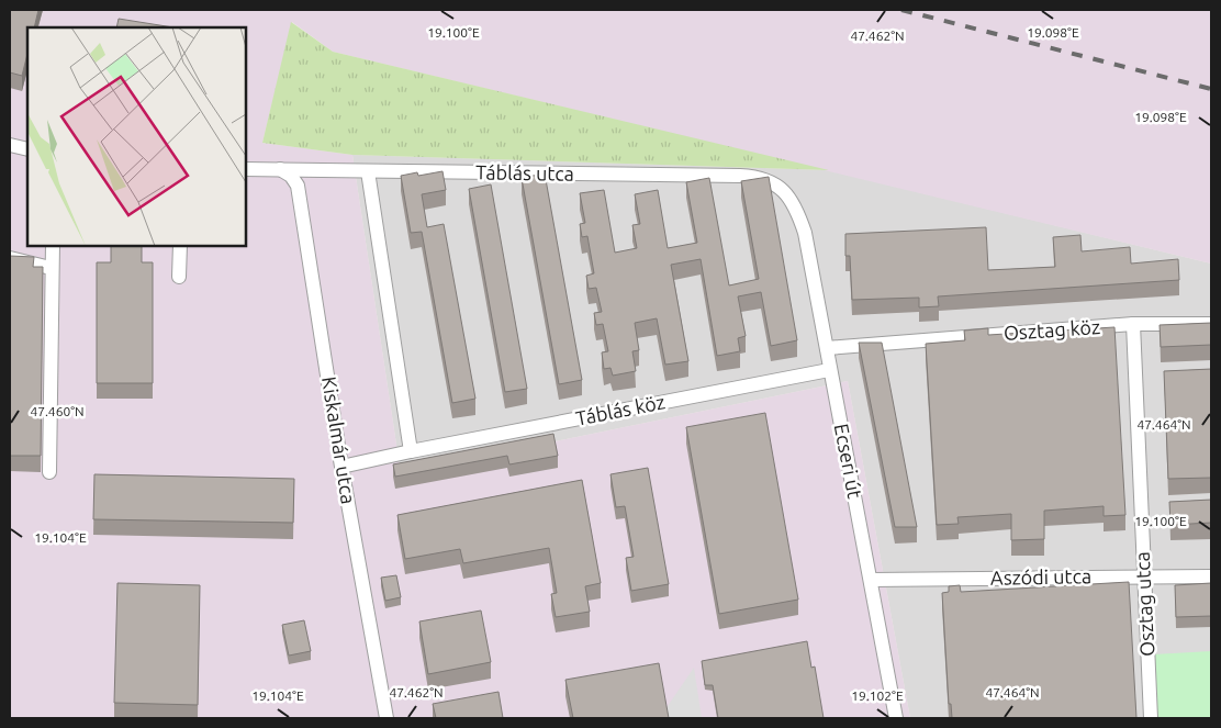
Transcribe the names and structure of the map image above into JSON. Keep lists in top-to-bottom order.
{
  "streets": {
    "street": [
      "Táblás utca",
      "Osztag köz",
      "Táblás köz",
      "Kiskalmár utca",
      "Ecseri út",
      "Aszódi utca",
      "Osztag utca"
    ]
  },
  "crossings": [
    ["Táblás utca", "Kiskalmár utca"],
    ["Táblás utca", "Ecseri út"],
    ["Osztag köz", "Ecseri út"],
    ["Osztag köz", "Osztag utca"],
    ["Táblás köz", "Kiskalmár utca"],
    ["Táblás köz", "Ecseri út"],
    ["Ecseri út", "Aszódi utca"],
    ["Aszódi utca", "Osztag utca"]
  ],
  "coordinates": [
    "19.098°E",
    "19.100°E",
    "47.462°N",
    "47.460°N",
    "47.464°N",
    "19.104°E",
    "19.102°E"
  ]
}
